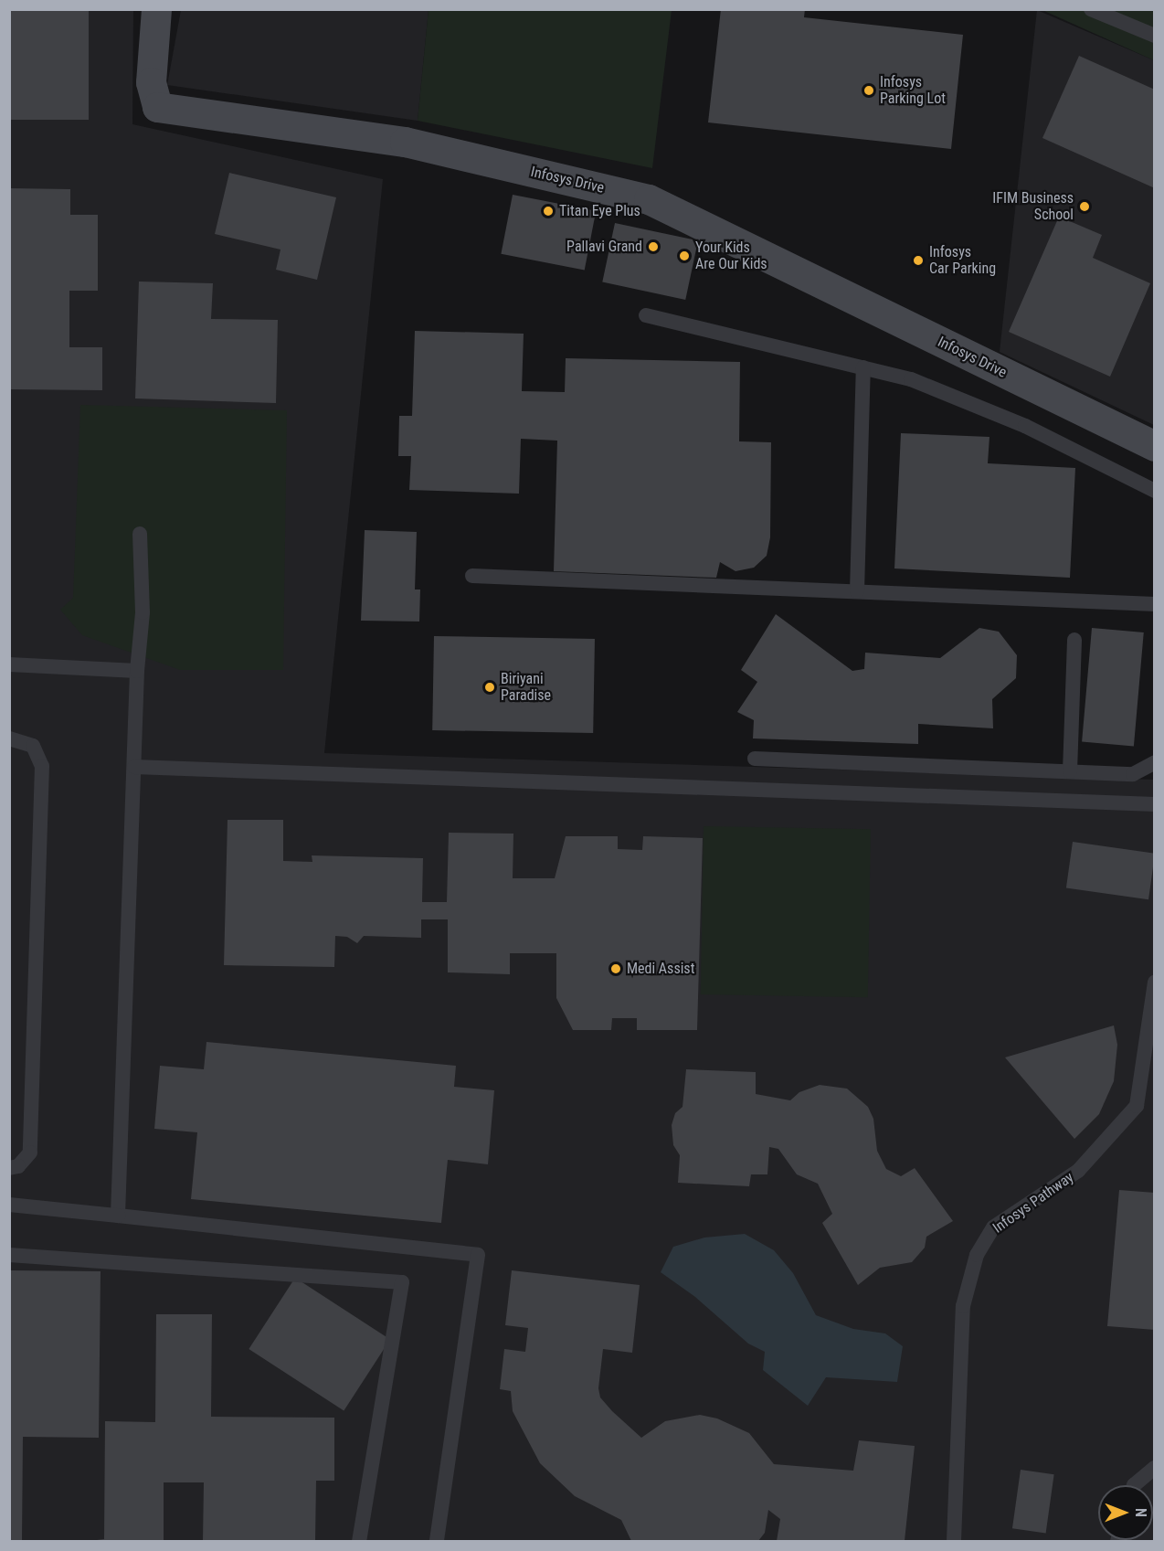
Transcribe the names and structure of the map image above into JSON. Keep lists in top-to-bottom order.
{
  "streets": {
    "street": ["Infosys Drive"],
    "lane": ["Infosys Pathway"]
  },
  "places": [
    "Infosys Parking Lot",
    "IFIM Business School",
    "Titan Eye Plus",
    "Pallavi Grand",
    "Your Kids Are Our Kids",
    "Infosys Car Parking",
    "Biriyani Paradise",
    "Medi Assist"
  ],
  "north": "right"
}
